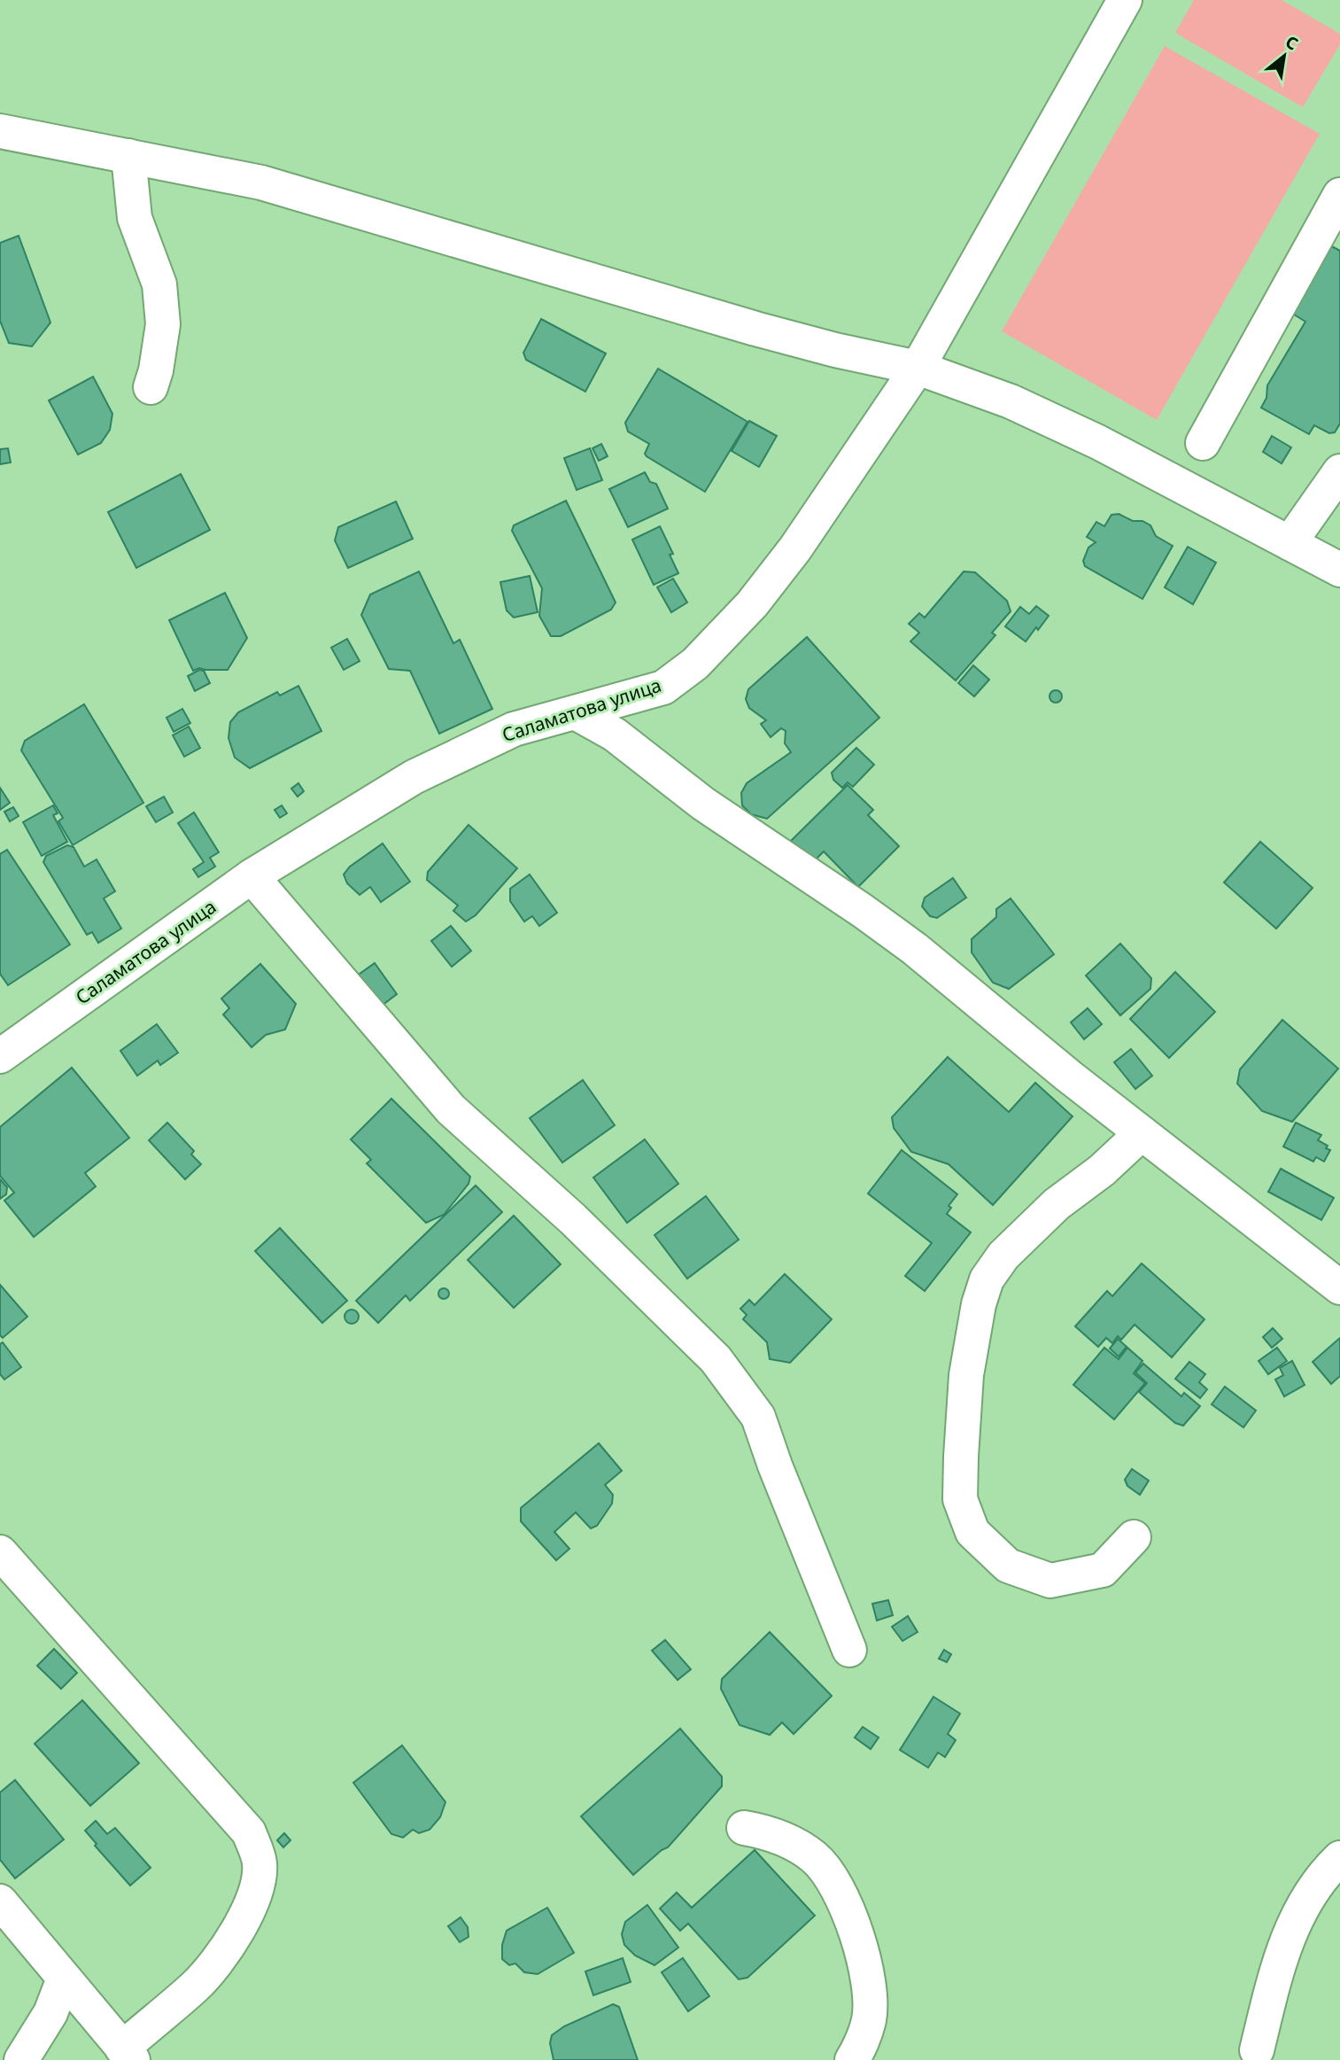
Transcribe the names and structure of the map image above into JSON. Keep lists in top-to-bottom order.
{
  "streets": {
    "street": ["Саламатова улица"]
  },
  "north": "top right"
}
